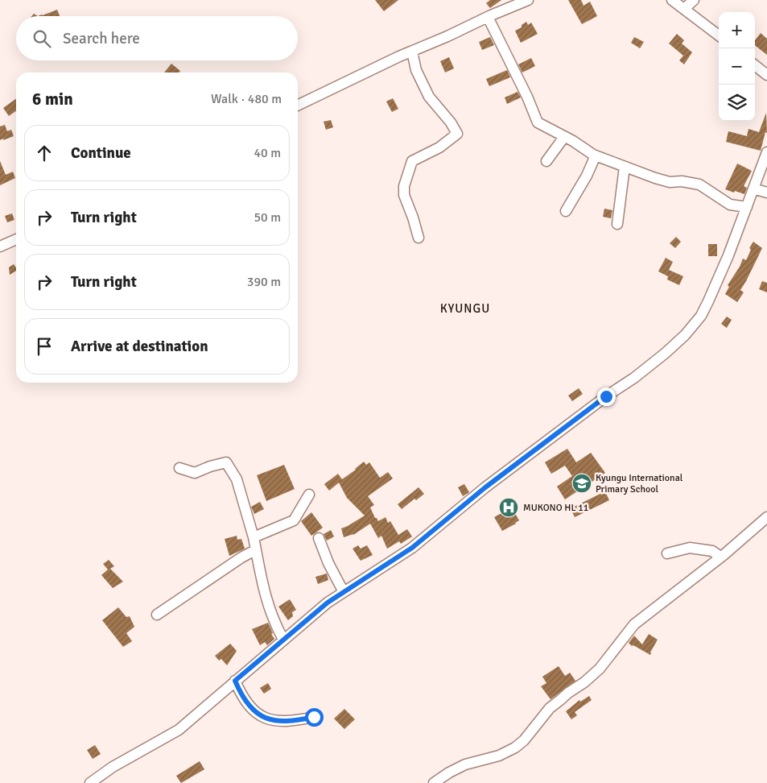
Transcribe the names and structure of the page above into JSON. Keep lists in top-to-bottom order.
{
  "districts": ["KYUNGU"],
  "places": {
    "school or university": ["Kyungu International Primary School"],
    "hospital": ["MUKONO HL 11"]
  },
  "page": {
    "map_buttons": ["+", "−"],
    "search": "Search here",
    "heading": ["6 min", "Walk · 480 m"],
    "list": [
      ["Continue", "40 m"],
      ["Turn right", "50 m"],
      ["Turn right", "390 m"],
      "Arrive at destination"
    ]
  }
}
